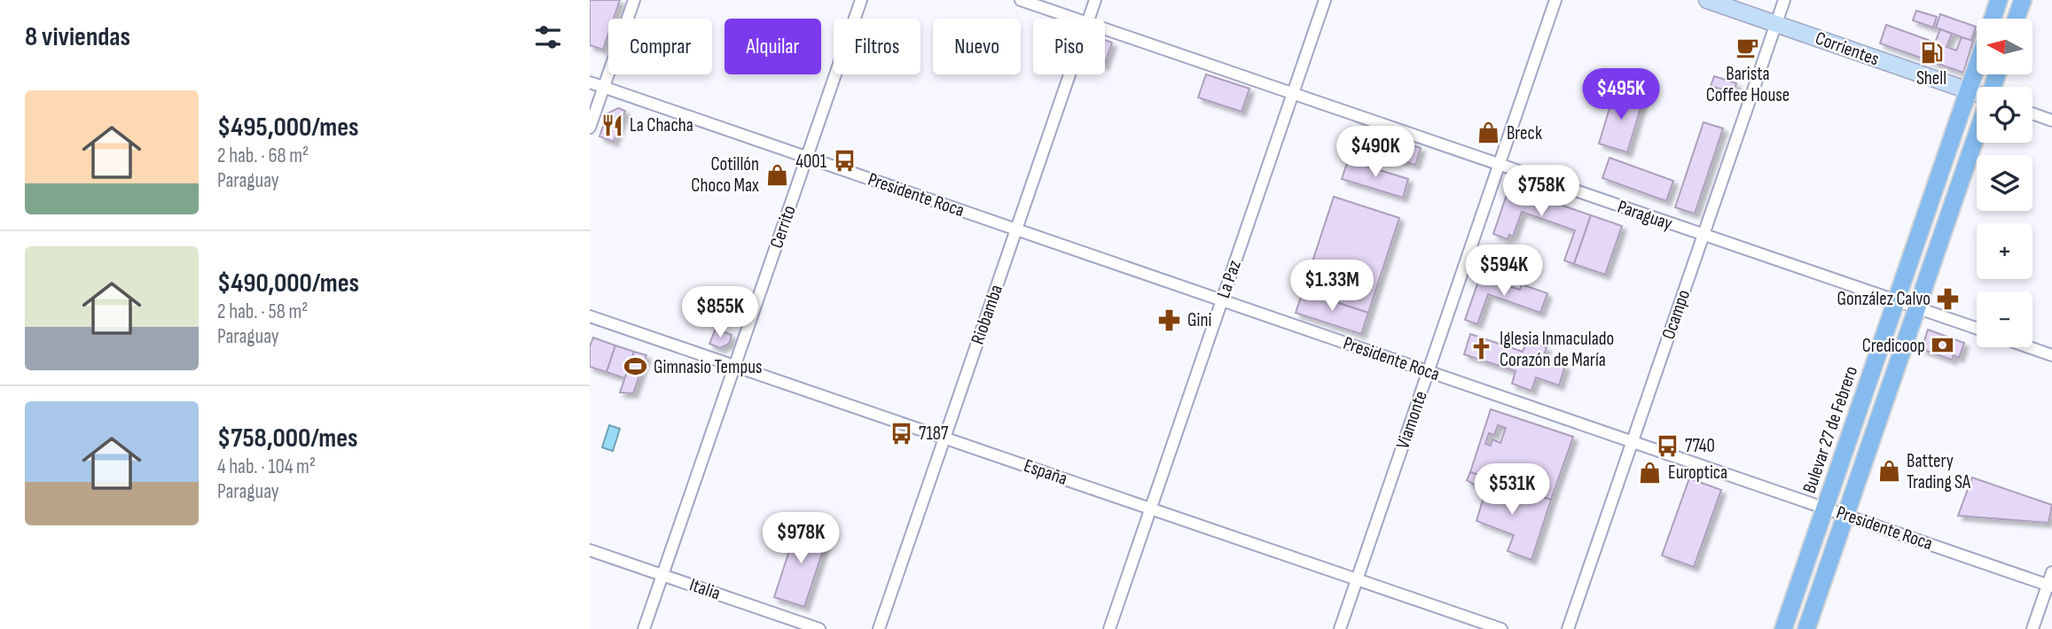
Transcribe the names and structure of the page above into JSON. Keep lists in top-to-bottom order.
{
  "streets": {
    "main road": ["Corrientes", "Bulevar 27 de Febrero"],
    "street": [
      "Presidente Roca",
      "Paraguay",
      "Cerrito",
      "La Paz",
      "Riobamba",
      "Ocampo",
      "Viamonte",
      "España",
      "Italia"
    ]
  },
  "crossings": [
    ["Corrientes", "Ocampo"],
    ["Corrientes", "Bulevar 27 de Febrero"],
    ["Presidente Roca", "Cerrito"],
    ["Presidente Roca", "La Paz"],
    ["Presidente Roca", "Riobamba"],
    ["Presidente Roca", "Ocampo"],
    ["Presidente Roca", "Viamonte"],
    ["Presidente Roca", "Bulevar 27 de Febrero"],
    ["Paraguay", "La Paz"],
    ["Paraguay", "Ocampo"],
    ["Paraguay", "Viamonte"],
    ["Paraguay", "Bulevar 27 de Febrero"],
    ["Cerrito", "España"],
    ["Cerrito", "Italia"],
    ["La Paz", "España"],
    ["Riobamba", "España"],
    ["Viamonte", "España"]
  ],
  "places": {
    "cafe": ["Barista Coffee House"],
    "fuel station": ["Shell"],
    "restaurant": ["La Chacha"],
    "shop": [
      "Breck",
      "Cotillón Choco Max",
      "Battery Trading SA",
      "Europtica"
    ],
    "bus stop": ["4001", "7187", "7740"],
    "pharmacy": ["González Calvo", "Gini"],
    "bank": ["Credicoop"],
    "church": ["Iglesia Inmaculado Corazón de María"],
    "sports": ["Gimnasio Tempus"]
  },
  "north": "left",
  "page": {
    "heading": "8 viviendas",
    "map_buttons": ["+", "−"],
    "chip": [
      "Comprar",
      "Alquilar",
      "Filtros",
      "Nuevo",
      "Piso"
    ],
    "price": [
      "$495K",
      "$490K",
      "$758K",
      "$594K",
      "$1.33M",
      "$855K",
      "$531K",
      "$978K"
    ],
    "list": [
      {
        "name": "$495,000/mes",
        "note": "2 hab. · 68 m² · Paraguay"
      },
      {
        "name": "$490,000/mes",
        "note": "2 hab. · 58 m² · Paraguay"
      },
      {
        "name": "$758,000/mes",
        "note": "4 hab. · 104 m² · Paraguay"
      }
    ]
  }
}
